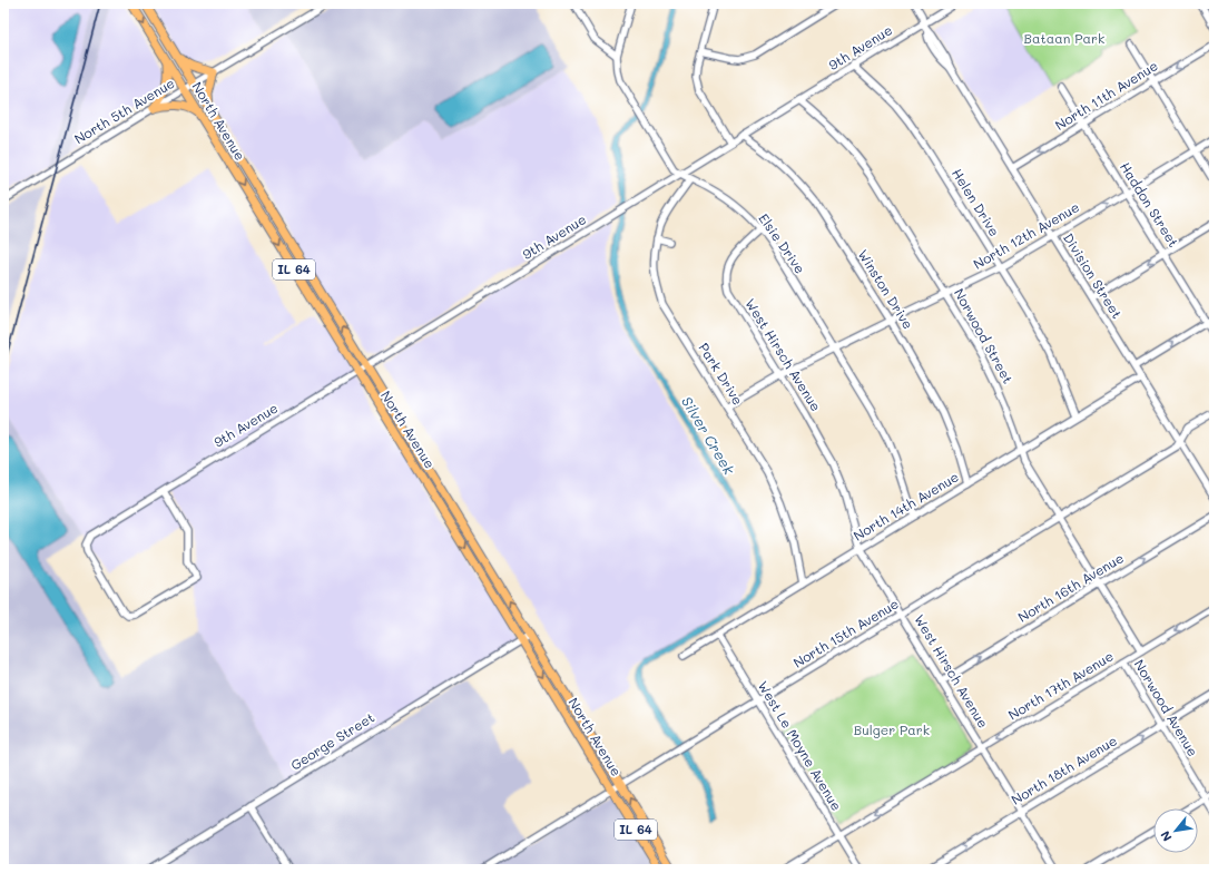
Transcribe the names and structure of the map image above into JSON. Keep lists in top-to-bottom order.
{
  "streets": {
    "main road": ["North Avenue", "IL 64"],
    "street": [
      "9th Avenue",
      "North 11th Avenue",
      "North 5th Avenue",
      "Helen Drive",
      "Haddon Street",
      "North 12th Avenue",
      "Elsie Drive",
      "Division Street",
      "Winston Drive",
      "Norwood Street",
      "West Hirsch Avenue",
      "Park Drive",
      "North 14th Avenue",
      "North 16th Avenue",
      "North 15th Avenue",
      "North 17th Avenue",
      "Norwood Avenue",
      "George Street",
      "West Le Moyne Avenue",
      "North 18th Avenue"
    ]
  },
  "crossings": [
    ["9th Avenue", "North Avenue"],
    ["9th Avenue", "Helen Drive"],
    ["9th Avenue", "Elsie Drive"],
    ["9th Avenue", "Division Street"],
    ["9th Avenue", "Winston Drive"],
    ["9th Avenue", "Norwood Street"],
    ["North 11th Avenue", "Haddon Street"],
    ["North 11th Avenue", "Division Street"],
    ["North 5th Avenue", "North Avenue"],
    ["North Avenue", "North 15th Avenue"],
    ["North Avenue", "George Street"],
    ["Helen Drive", "North 12th Avenue"],
    ["Helen Drive", "North 14th Avenue"],
    ["Haddon Street", "North 12th Avenue"],
    ["North 12th Avenue", "Elsie Drive"],
    ["North 12th Avenue", "Division Street"],
    ["North 12th Avenue", "Winston Drive"],
    ["North 12th Avenue", "Norwood Street"],
    ["North 12th Avenue", "West Hirsch Avenue"],
    ["North 12th Avenue", "Park Drive"],
    ["Elsie Drive", "West Hirsch Avenue"],
    ["Elsie Drive", "Park Drive"],
    ["Elsie Drive", "North 14th Avenue"],
    ["Division Street", "North 14th Avenue"],
    ["Division Street", "North 15th Avenue"],
    ["Winston Drive", "North 14th Avenue"],
    ["Norwood Street", "North 14th Avenue"],
    ["Norwood Street", "North 16th Avenue"],
    ["Norwood Street", "North 15th Avenue"],
    ["Norwood Street", "North 17th Avenue"],
    ["West Hirsch Avenue", "North 14th Avenue"],
    ["West Hirsch Avenue", "North 16th Avenue"],
    ["West Hirsch Avenue", "North 15th Avenue"],
    ["West Hirsch Avenue", "North 17th Avenue"],
    ["West Hirsch Avenue", "North 18th Avenue"],
    ["Park Drive", "North 14th Avenue"],
    ["North 14th Avenue", "West Le Moyne Avenue"],
    ["North 15th Avenue", "West Le Moyne Avenue"],
    ["North 17th Avenue", "Norwood Avenue"],
    ["North 17th Avenue", "West Le Moyne Avenue"],
    ["Norwood Avenue", "North 18th Avenue"]
  ],
  "one_way": [
    "North 11th Avenue",
    "North 16th Avenue",
    "North 17th Avenue",
    "North 18th Avenue"
  ],
  "water": ["Silver Creek"],
  "parks": ["Bataan Park", "Bulger Park"],
  "north": "bottom left"
}
